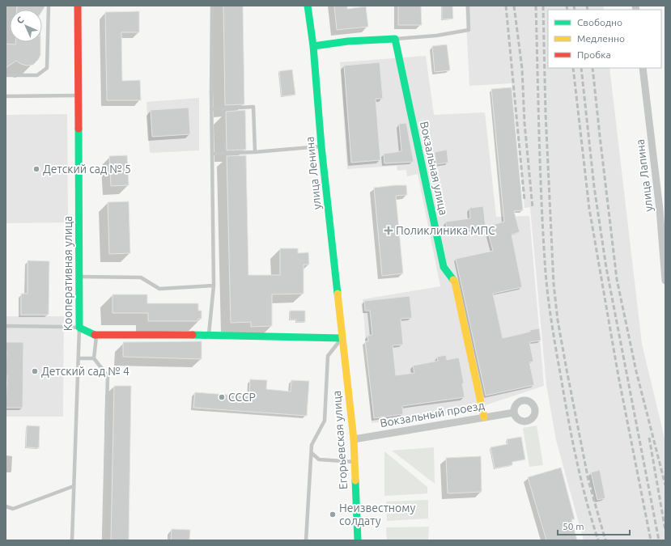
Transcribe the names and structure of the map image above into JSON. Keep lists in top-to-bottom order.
{
  "streets": {
    "street": [
      "Вокзальная улица",
      "улица Ленина",
      "улица Лапина",
      "Кооперативная улица",
      "Вокзальный проезд",
      "Егорьевская улица"
    ]
  },
  "crossings": [
    ["Вокзальная улица", "Вокзальный проезд"],
    ["улица Ленина", "Егорьевская улица"],
    ["Вокзальный проезд", "Егорьевская улица"]
  ],
  "places": {
    "other": [
      "Детский сад № 5",
      "Детский сад № 4",
      "СССР",
      "Неизвестному солдату"
    ],
    "health": ["Поликлиника МПС"]
  },
  "legend": ["Свободно", "Медленно", "Пробка"],
  "scale_bar": "50 m",
  "north": "top left"
}
